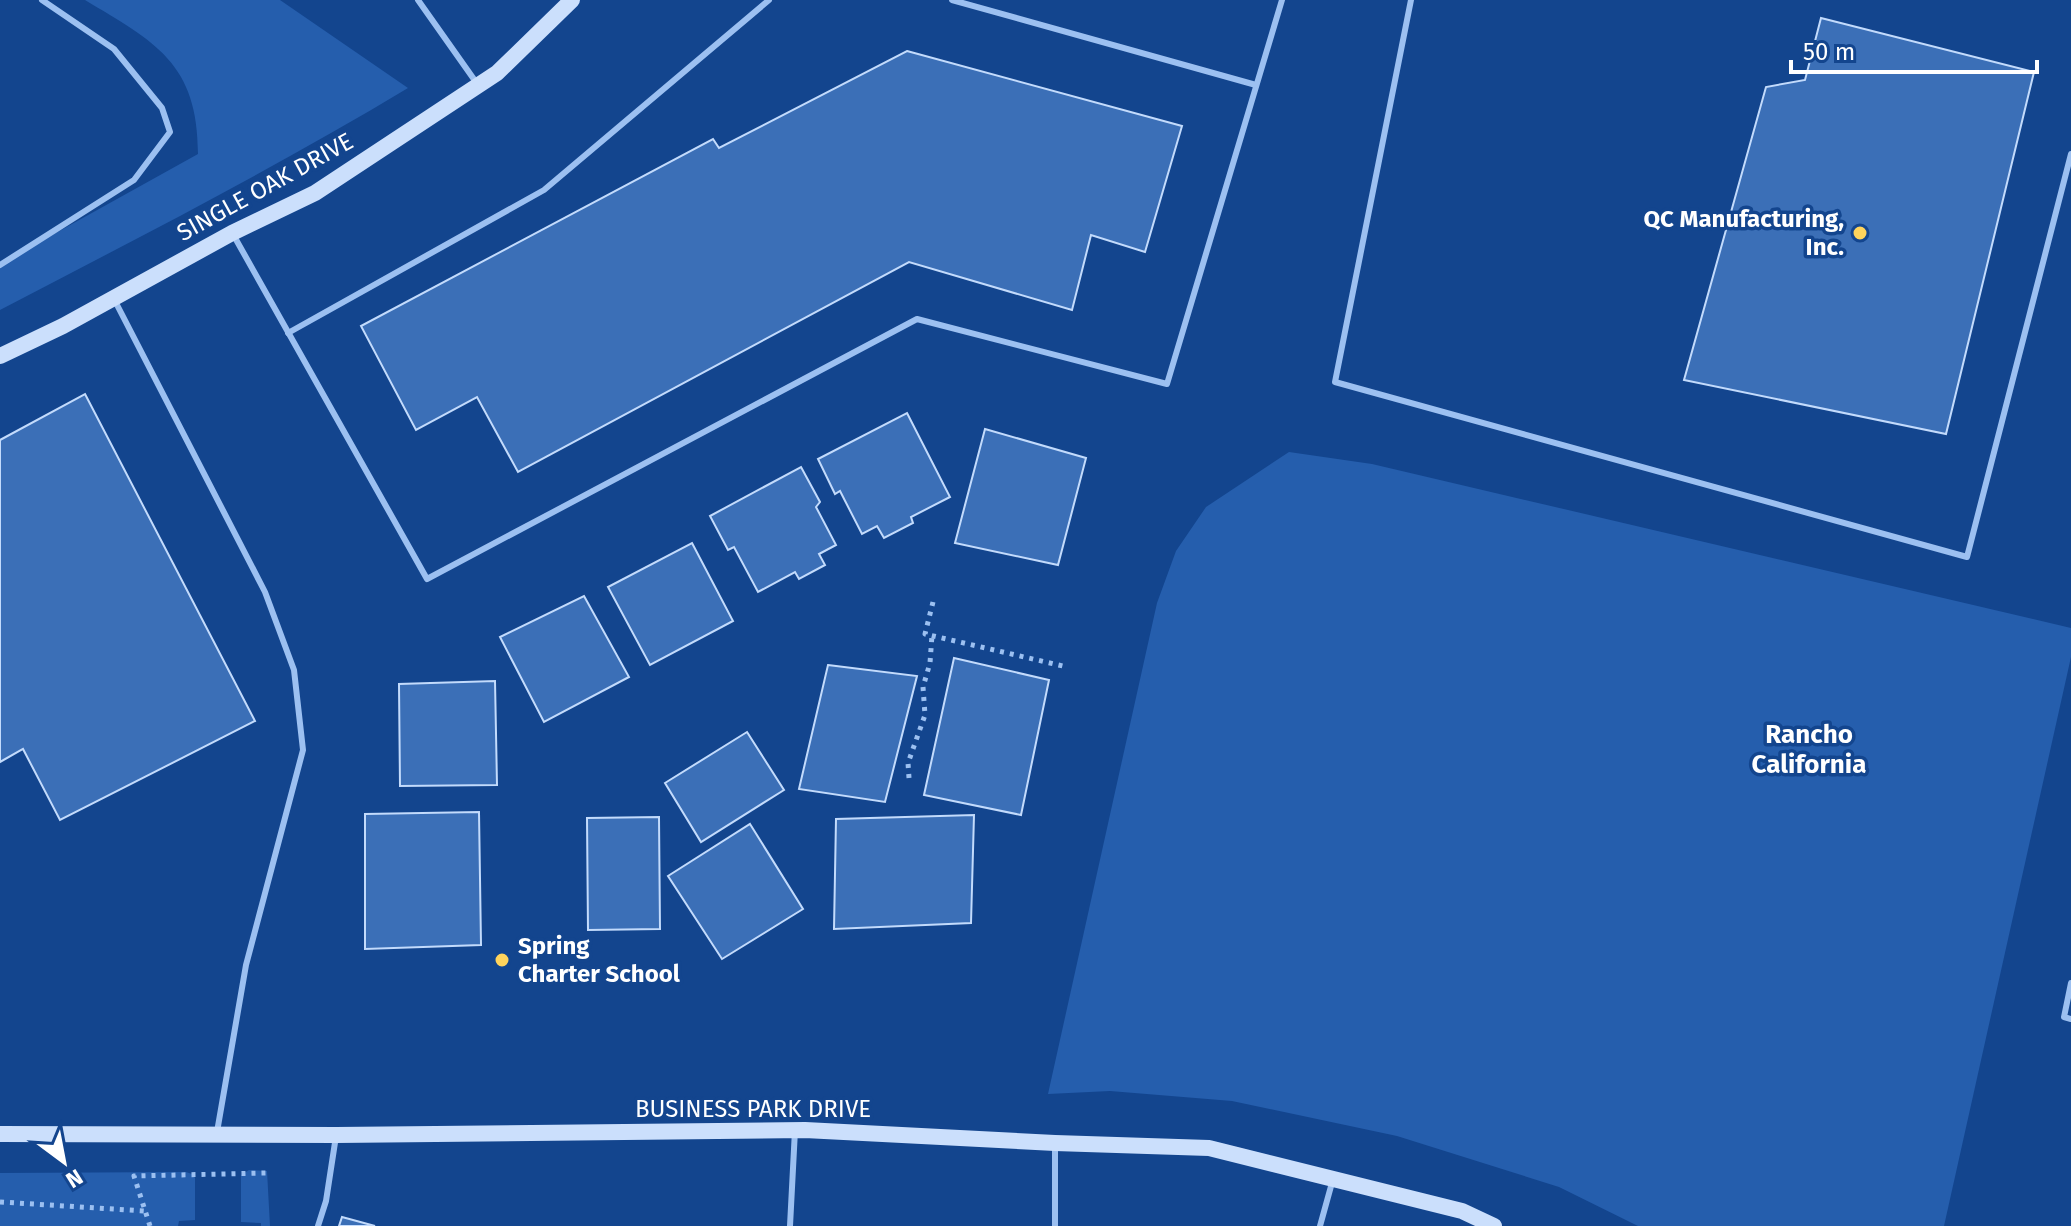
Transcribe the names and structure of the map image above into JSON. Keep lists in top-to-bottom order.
{
  "streets": {
    "street": ["SINGLE OAK DRIVE", "BUSINESS PARK DRIVE"]
  },
  "districts": ["Rancho California"],
  "places": ["QC Manufacturing, Inc.", "Spring Charter School"],
  "scale_bar": "50 m",
  "north": "bottom right"
}
